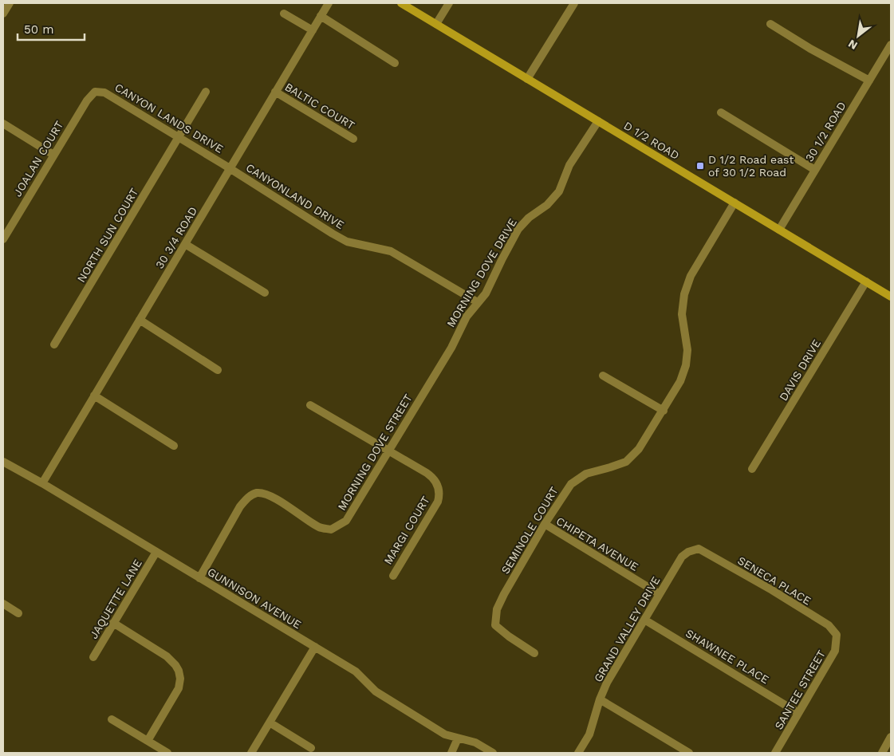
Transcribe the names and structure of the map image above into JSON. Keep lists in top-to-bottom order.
{
  "streets": {
    "main road": ["D 1/2 ROAD"],
    "street": [
      "BALTIC COURT",
      "CANYON LANDS DRIVE",
      "30 1/2 ROAD",
      "JOALAN COURT",
      "CANYONLAND DRIVE",
      "NORTH SUN COURT",
      "30 3/4 ROAD",
      "MORNING DOVE DRIVE",
      "DAVIS DRIVE",
      "MORNING DOVE STREET",
      "MARGI COURT",
      "SEMINOLE COURT",
      "CHIPETA AVENUE",
      "SENECA PLACE",
      "GUNNISON AVENUE",
      "JAQUETTE LANE",
      "GRAND VALLEY DRIVE",
      "SHAWNEE PLACE",
      "SANTEE STREET"
    ]
  },
  "crossings": [
    ["BALTIC COURT", "30 3/4 ROAD"],
    ["CANYON LANDS DRIVE", "JOALAN COURT"],
    ["CANYON LANDS DRIVE", "CANYONLAND DRIVE"],
    ["CANYON LANDS DRIVE", "NORTH SUN COURT"],
    ["CANYON LANDS DRIVE", "30 3/4 ROAD"],
    ["30 1/2 ROAD", "D 1/2 ROAD"],
    ["D 1/2 ROAD", "MORNING DOVE DRIVE"],
    ["D 1/2 ROAD", "DAVIS DRIVE"],
    ["D 1/2 ROAD", "SEMINOLE COURT"],
    ["CANYONLAND DRIVE", "30 3/4 ROAD"],
    ["CANYONLAND DRIVE", "MORNING DOVE DRIVE"],
    ["30 3/4 ROAD", "GUNNISON AVENUE"],
    ["MORNING DOVE DRIVE", "MORNING DOVE STREET"],
    ["MORNING DOVE STREET", "MARGI COURT"],
    ["MORNING DOVE STREET", "GUNNISON AVENUE"],
    ["SEMINOLE COURT", "CHIPETA AVENUE"],
    ["CHIPETA AVENUE", "GRAND VALLEY DRIVE"],
    ["SENECA PLACE", "GRAND VALLEY DRIVE"],
    ["SENECA PLACE", "SANTEE STREET"],
    ["GUNNISON AVENUE", "JAQUETTE LANE"],
    ["GRAND VALLEY DRIVE", "SHAWNEE PLACE"],
    ["SHAWNEE PLACE", "SANTEE STREET"]
  ],
  "places": {
    "transit": ["D 1/2 Road east of 30 1/2 Road"]
  },
  "scale_bar": "50 m",
  "north": "bottom left"
}
